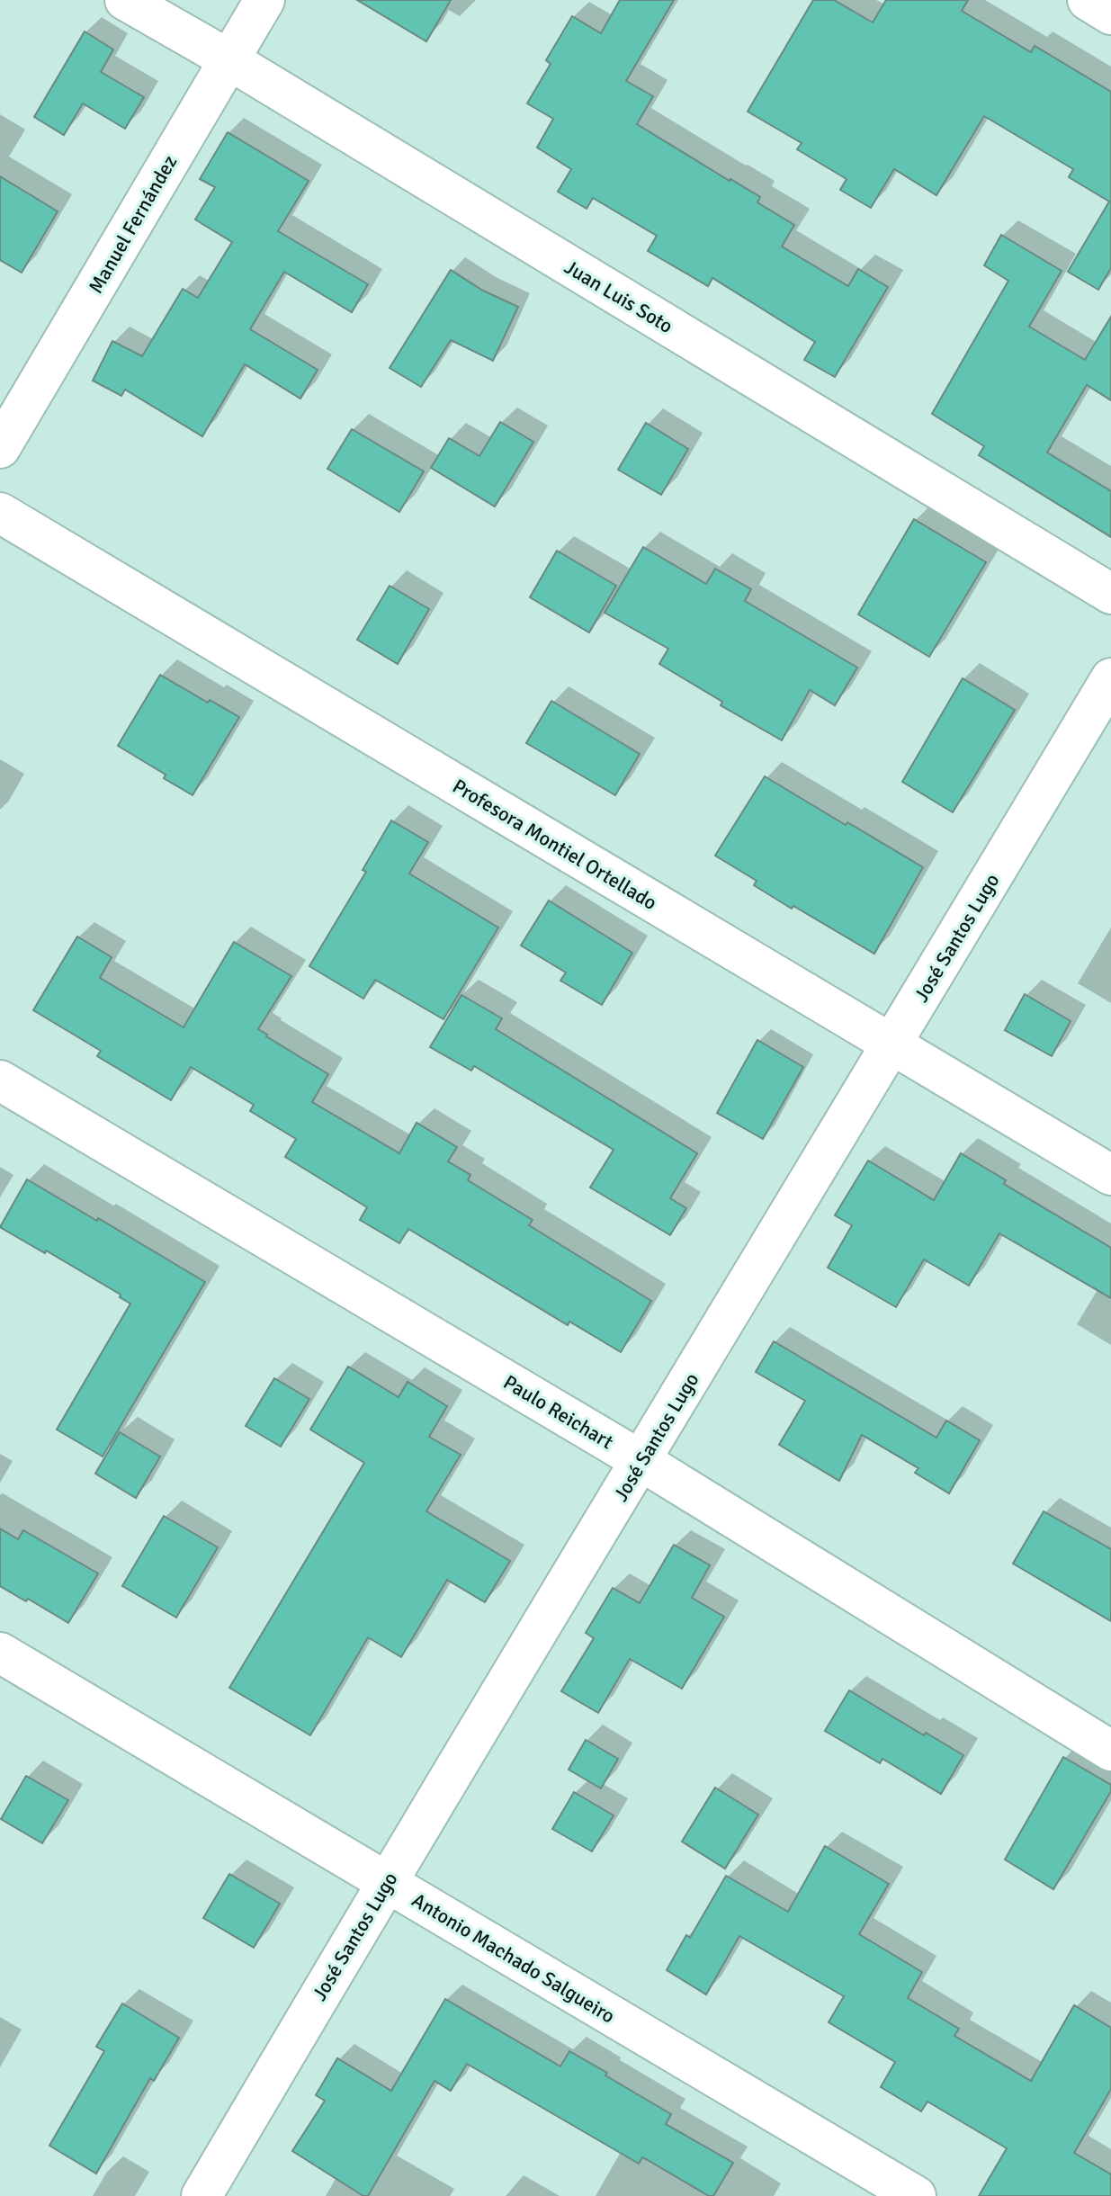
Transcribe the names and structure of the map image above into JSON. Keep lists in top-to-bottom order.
{
  "streets": {
    "street": [
      "Manuel Fernández",
      "Juan Luis Soto",
      "Profesora Montiel Ortellado",
      "José Santos Lugo",
      "Paulo Reichart",
      "Antonio Machado Salgueiro"
    ]
  },
  "crossings": [
    ["Manuel Fernández", "Juan Luis Soto"],
    ["Profesora Montiel Ortellado", "José Santos Lugo"],
    ["José Santos Lugo", "Paulo Reichart"],
    ["José Santos Lugo", "Antonio Machado Salgueiro"]
  ]
}
